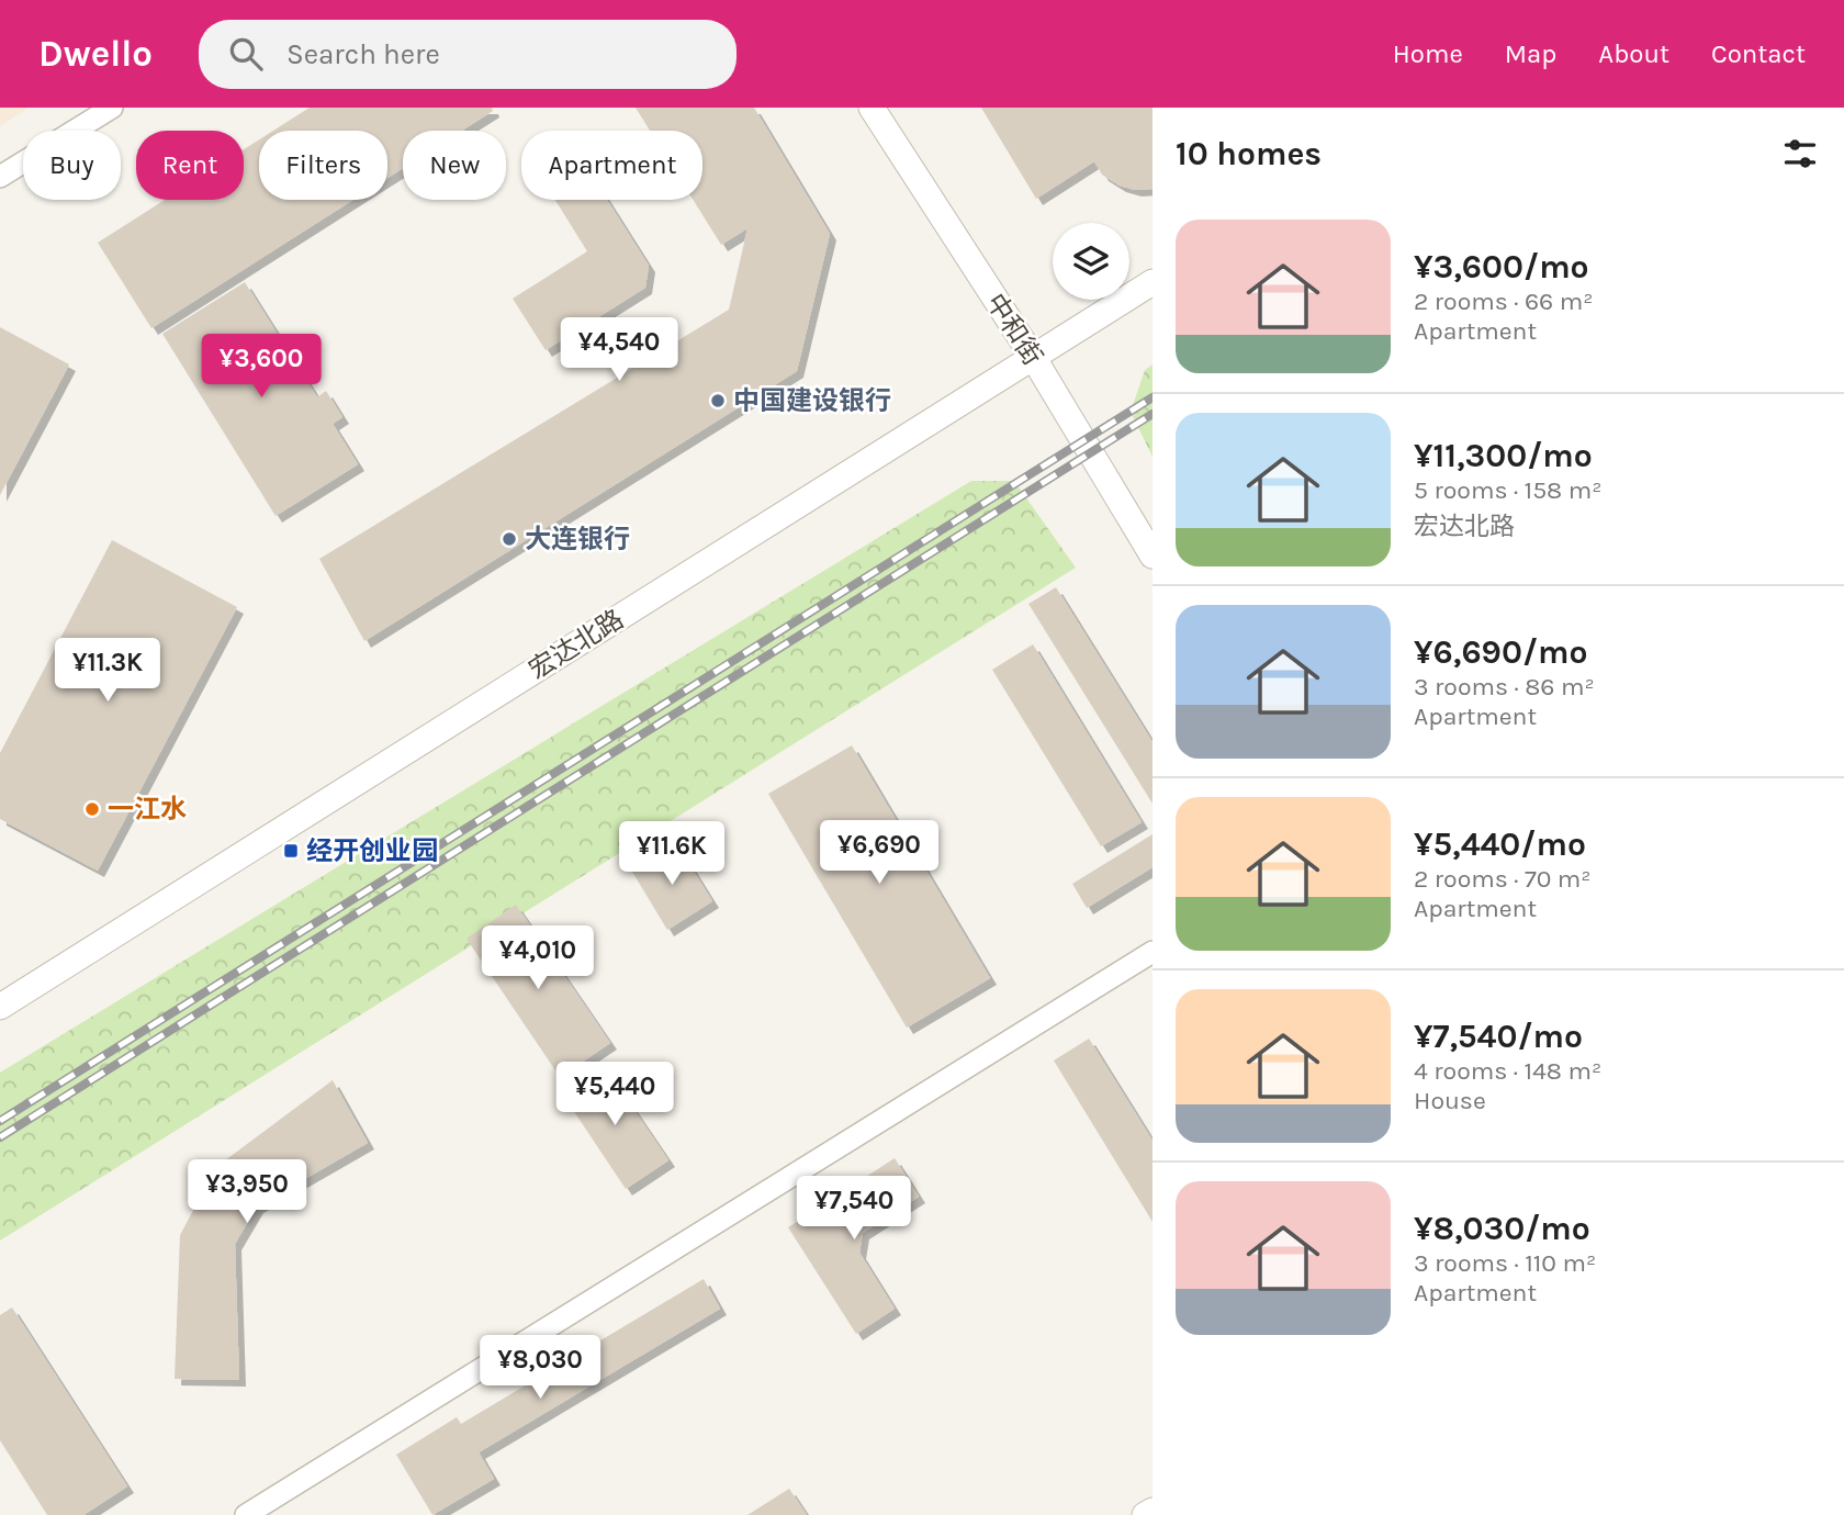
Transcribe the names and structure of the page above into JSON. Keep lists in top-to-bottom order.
{
  "streets": {
    "street": ["中和街", "宏达北路"]
  },
  "crossings": [
    ["中和街", "宏达北路"]
  ],
  "places": {
    "other": ["中国建设银行", "大连银行", "一江水"],
    "transit": ["经开创业园"]
  },
  "page": {
    "header": "Dwello",
    "search": "Search here",
    "nav": [
      "Home",
      "Map",
      "About",
      "Contact"
    ],
    "heading": "10 homes",
    "chip": [
      "Buy",
      "Rent",
      "Filters",
      "New",
      "Apartment"
    ],
    "list": [
      {
        "name": "¥3,600/mo",
        "note": "2 rooms · 66 m² · Apartment"
      },
      {
        "name": "¥11,300/mo",
        "note": "5 rooms · 158 m² · 宏达北路"
      },
      {
        "name": "¥6,690/mo",
        "note": "3 rooms · 86 m² · Apartment"
      },
      {
        "name": "¥5,440/mo",
        "note": "2 rooms · 70 m² · Apartment"
      },
      {
        "name": "¥7,540/mo",
        "note": "4 rooms · 148 m² · House"
      },
      {
        "name": "¥8,030/mo",
        "note": "3 rooms · 110 m² · Apartment"
      }
    ],
    "price": [
      "¥4,540",
      "¥3,600",
      "¥11.3K",
      "¥6,690",
      "¥11.6K",
      "¥4,010",
      "¥5,440",
      "¥3,950",
      "¥7,540",
      "¥8,030"
    ]
  }
}
